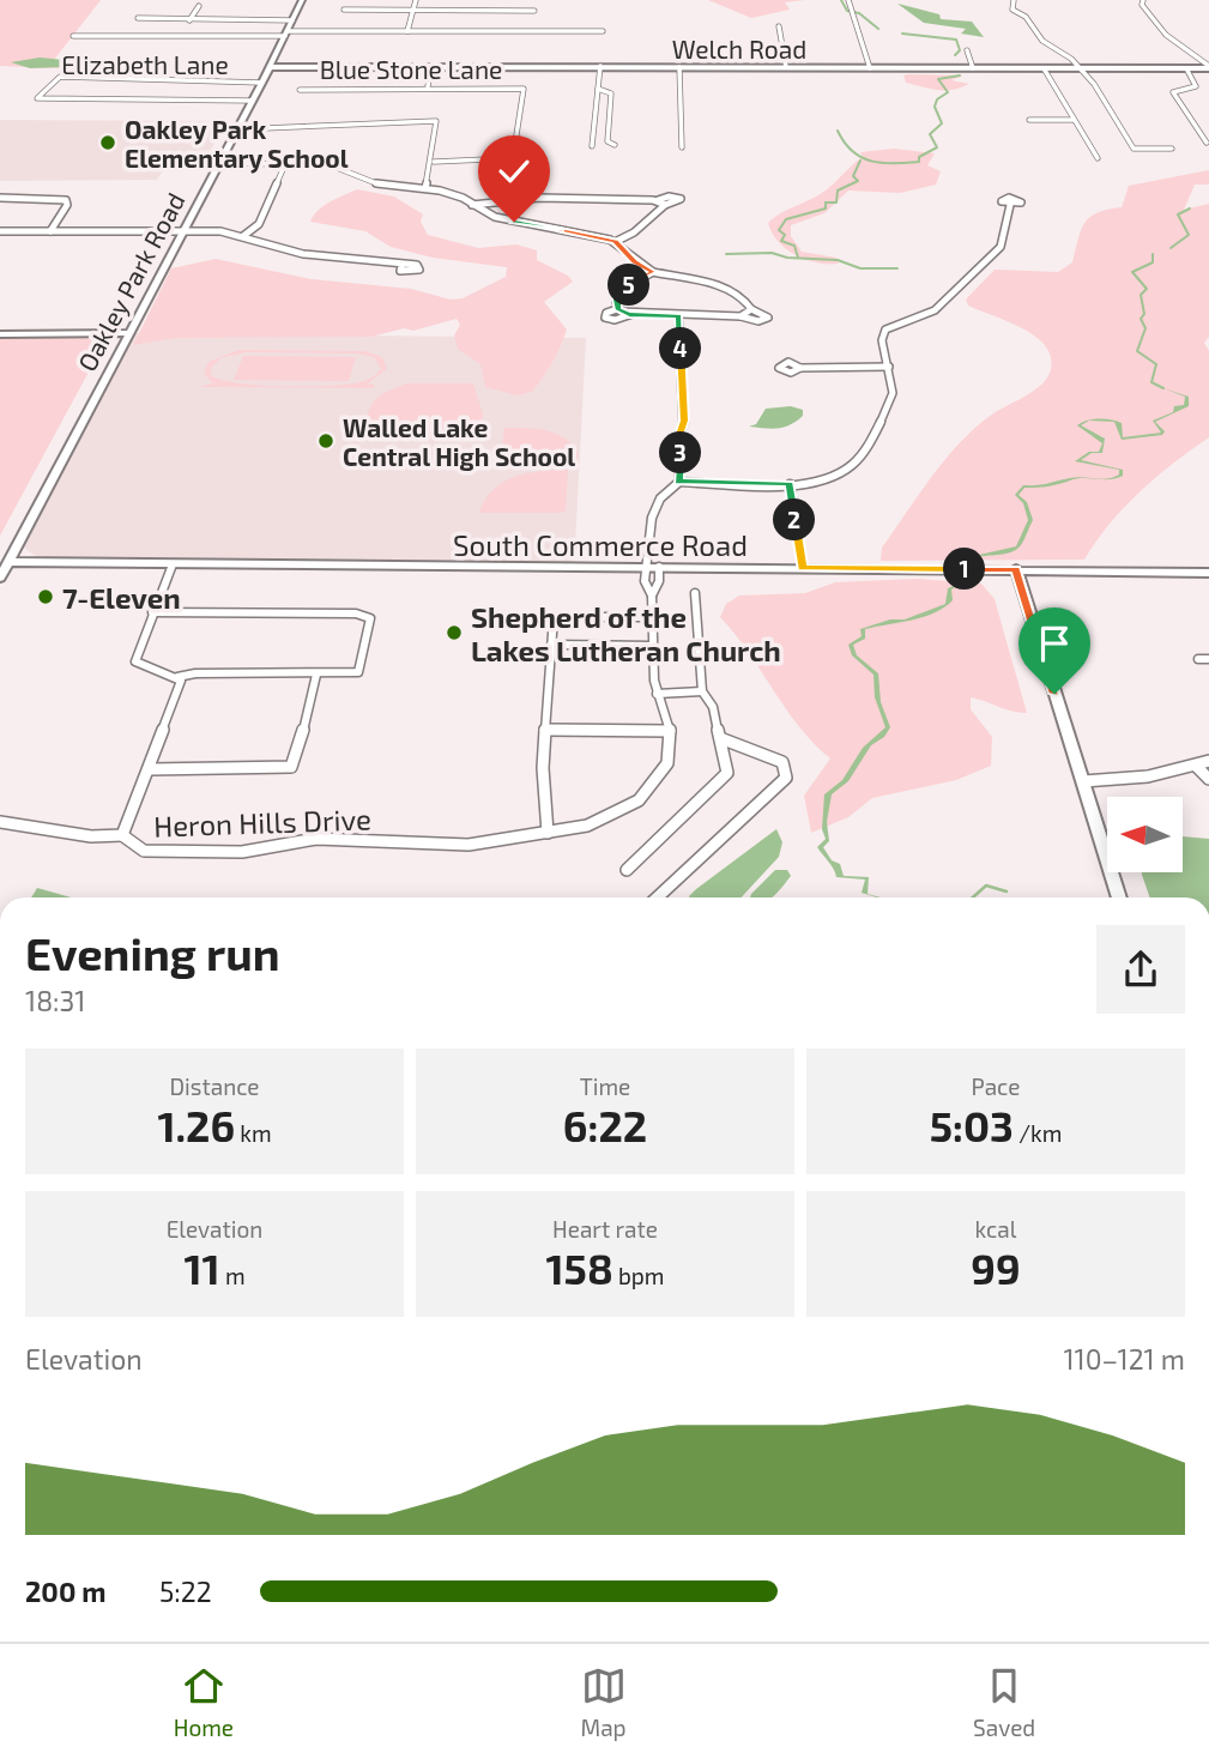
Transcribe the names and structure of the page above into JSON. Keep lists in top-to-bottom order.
{
  "streets": {
    "street": [
      "Welch Road",
      "Elizabeth Lane",
      "Blue Stone Lane",
      "Oakley Park Road",
      "South Commerce Road",
      "Heron Hills Drive"
    ]
  },
  "crossings": [
    ["Welch Road", "Oakley Park Road"],
    ["Elizabeth Lane", "Oakley Park Road"],
    ["Oakley Park Road", "South Commerce Road"]
  ],
  "places": [
    "Oakley Park Elementary School",
    "Walled Lake Central High School",
    "7-Eleven",
    "Shepherd of the Lakes Lutheran Church"
  ],
  "north": "left",
  "page": {
    "pins": [
      "5",
      "4",
      "3",
      "2",
      "1"
    ],
    "heading": ["Evening run", "18:31"],
    "stats": [
      ["Distance", "1.26 km"],
      ["Time", "6:22"],
      ["Pace", "5:03 /km"],
      ["Elevation", "11 m"],
      ["Heart rate", "158 bpm"],
      ["kcal", "99"]
    ],
    "chart": ["Elevation", "110–121 m"],
    "list": [
      {
        "name": "200 m",
        "note": "5:22"
      }
    ],
    "tabs": ["Home", "Map", "Saved"]
  }
}
